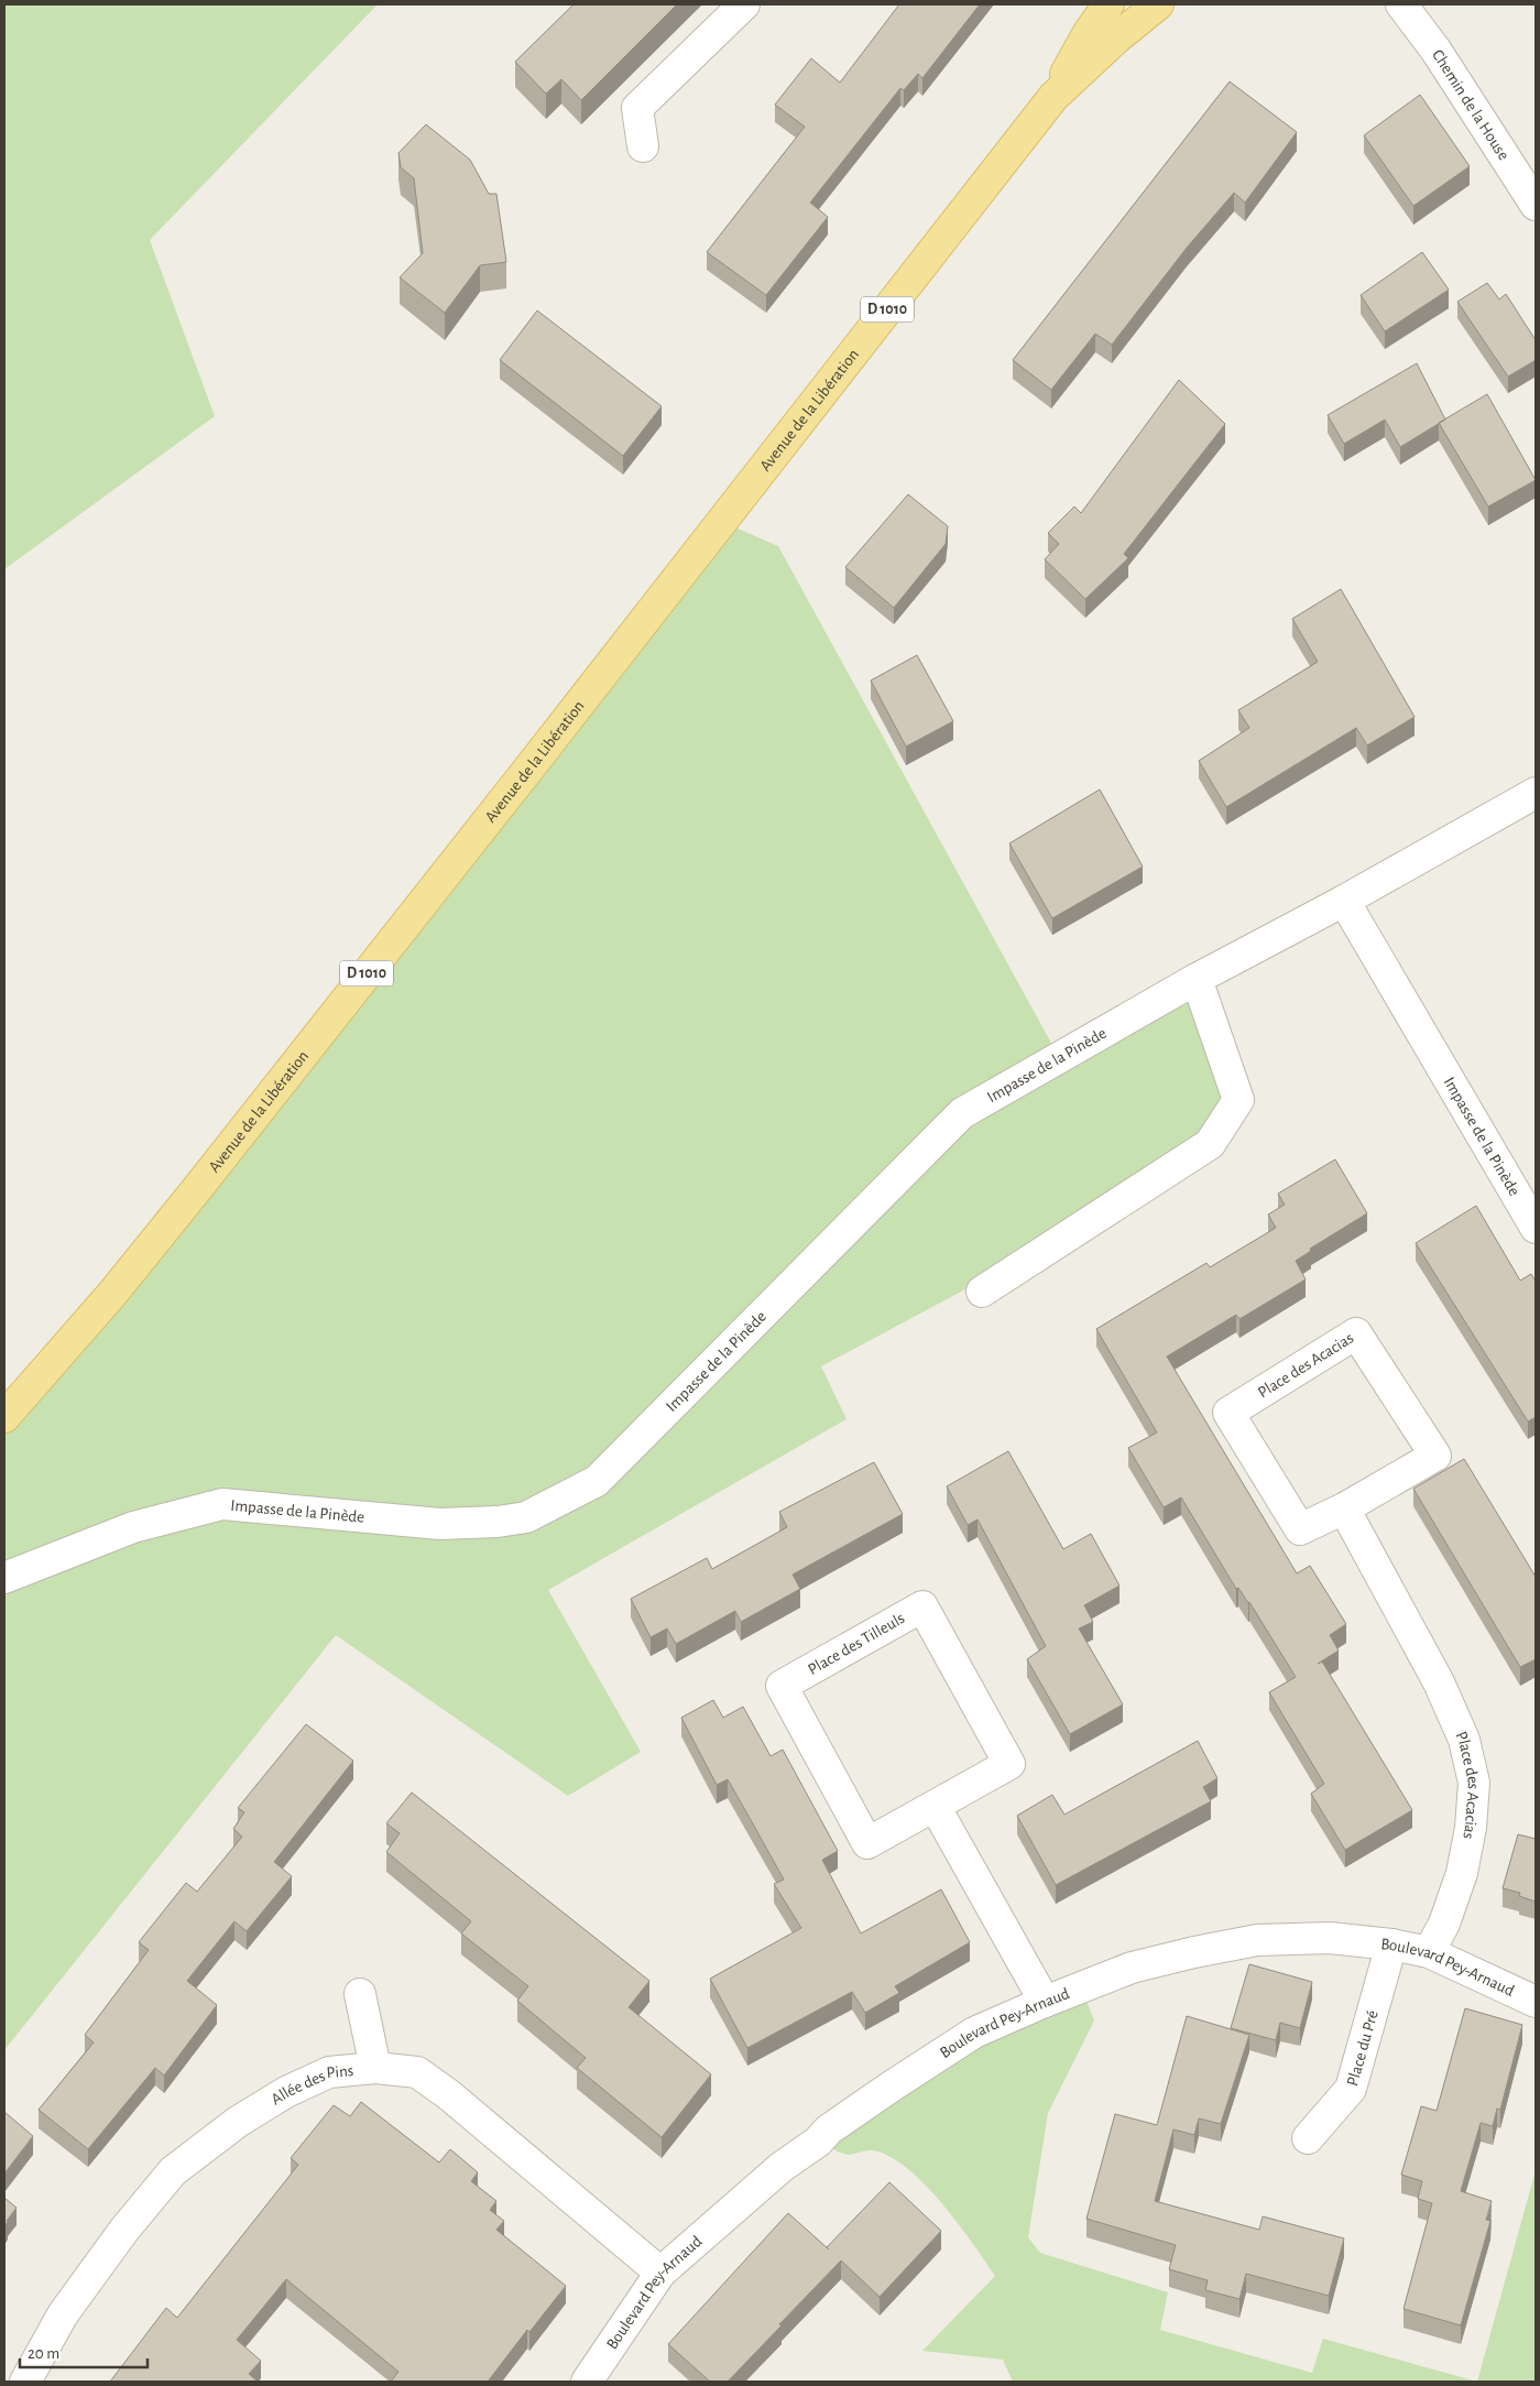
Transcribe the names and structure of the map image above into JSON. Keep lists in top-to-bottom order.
{
  "streets": {
    "main road": ["D 1010", "Avenue de la Libération"],
    "street": [
      "Chemin de la House",
      "Impasse de la Pinède",
      "Place des Acacias",
      "Place des Tilleuls",
      "Boulevard Pey-Arnaud",
      "Place du Pré",
      "Allée des Pins"
    ]
  },
  "crossings": [
    ["Place des Acacias", "Boulevard Pey-Arnaud"],
    ["Boulevard Pey-Arnaud", "Place du Pré"],
    ["Boulevard Pey-Arnaud", "Allée des Pins"]
  ],
  "scale_bar": "20 m"
}
